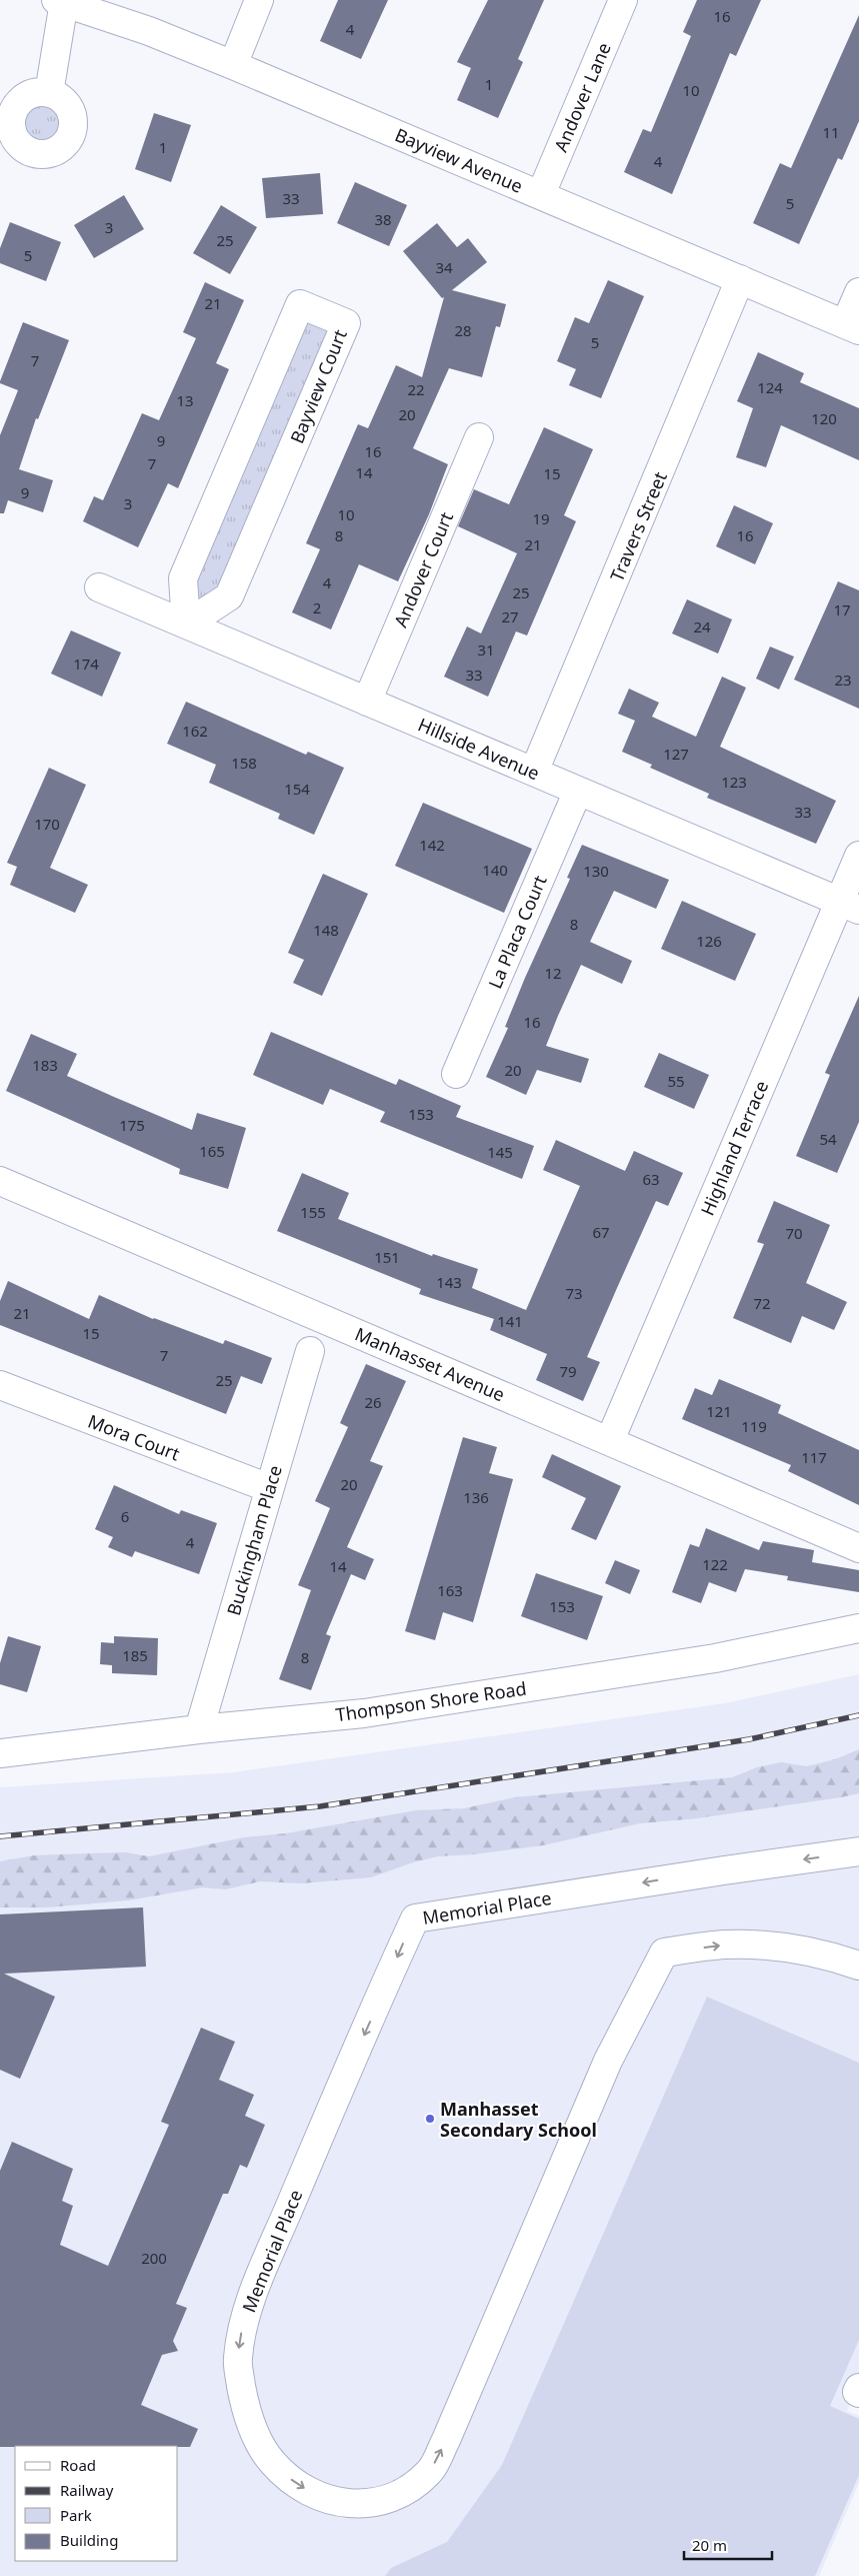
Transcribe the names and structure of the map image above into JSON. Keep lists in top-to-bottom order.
{
  "streets": {
    "street": [
      "Andover Lane",
      "Bayview Avenue",
      "Bayview Court",
      "Travers Street",
      "Andover Court",
      "Hillside Avenue",
      "La Placa Court",
      "Highland Terrace",
      "Manhasset Avenue",
      "Mora Court",
      "Buckingham Place",
      "Thompson Shore Road",
      "Memorial Place"
    ]
  },
  "crossings": [
    ["Andover Lane", "Bayview Avenue"],
    ["Bayview Avenue", "Travers Street"],
    ["Bayview Court", "Hillside Avenue"],
    ["Travers Street", "Hillside Avenue"],
    ["Andover Court", "Hillside Avenue"],
    ["Hillside Avenue", "La Placa Court"],
    ["Hillside Avenue", "Highland Terrace"],
    ["Highland Terrace", "Manhasset Avenue"],
    ["Mora Court", "Buckingham Place"],
    ["Buckingham Place", "Thompson Shore Road"]
  ],
  "places": ["Manhasset Secondary School"],
  "house_numbers": [
    "16",
    "4",
    "1",
    "10",
    "11",
    "1",
    "4",
    "33",
    "5",
    "38",
    "3",
    "25",
    "5",
    "34",
    "21",
    "28",
    "5",
    "7",
    "124",
    "22",
    "13",
    "20",
    "120",
    "9",
    "16",
    "7",
    "14",
    "15",
    "9",
    "3",
    "10",
    "19",
    "8",
    "16",
    "21",
    "4",
    "25",
    "2",
    "17",
    "27",
    "24",
    "31",
    "174",
    "33",
    "23",
    "162",
    "127",
    "158",
    "123",
    "154",
    "33",
    "170",
    "142",
    "140",
    "130",
    "8",
    "148",
    "126",
    "12",
    "16",
    "183",
    "20",
    "55",
    "153",
    "175",
    "54",
    "165",
    "145",
    "63",
    "155",
    "67",
    "70",
    "151",
    "143",
    "73",
    "72",
    "21",
    "141",
    "15",
    "7",
    "79",
    "25",
    "26",
    "121",
    "119",
    "117",
    "20",
    "136",
    "6",
    "4",
    "122",
    "14",
    "163",
    "153",
    "185",
    "8",
    "200"
  ],
  "legend": [
    "Road",
    "Railway",
    "Park",
    "Building"
  ],
  "scale_bar": "20 m"
}
